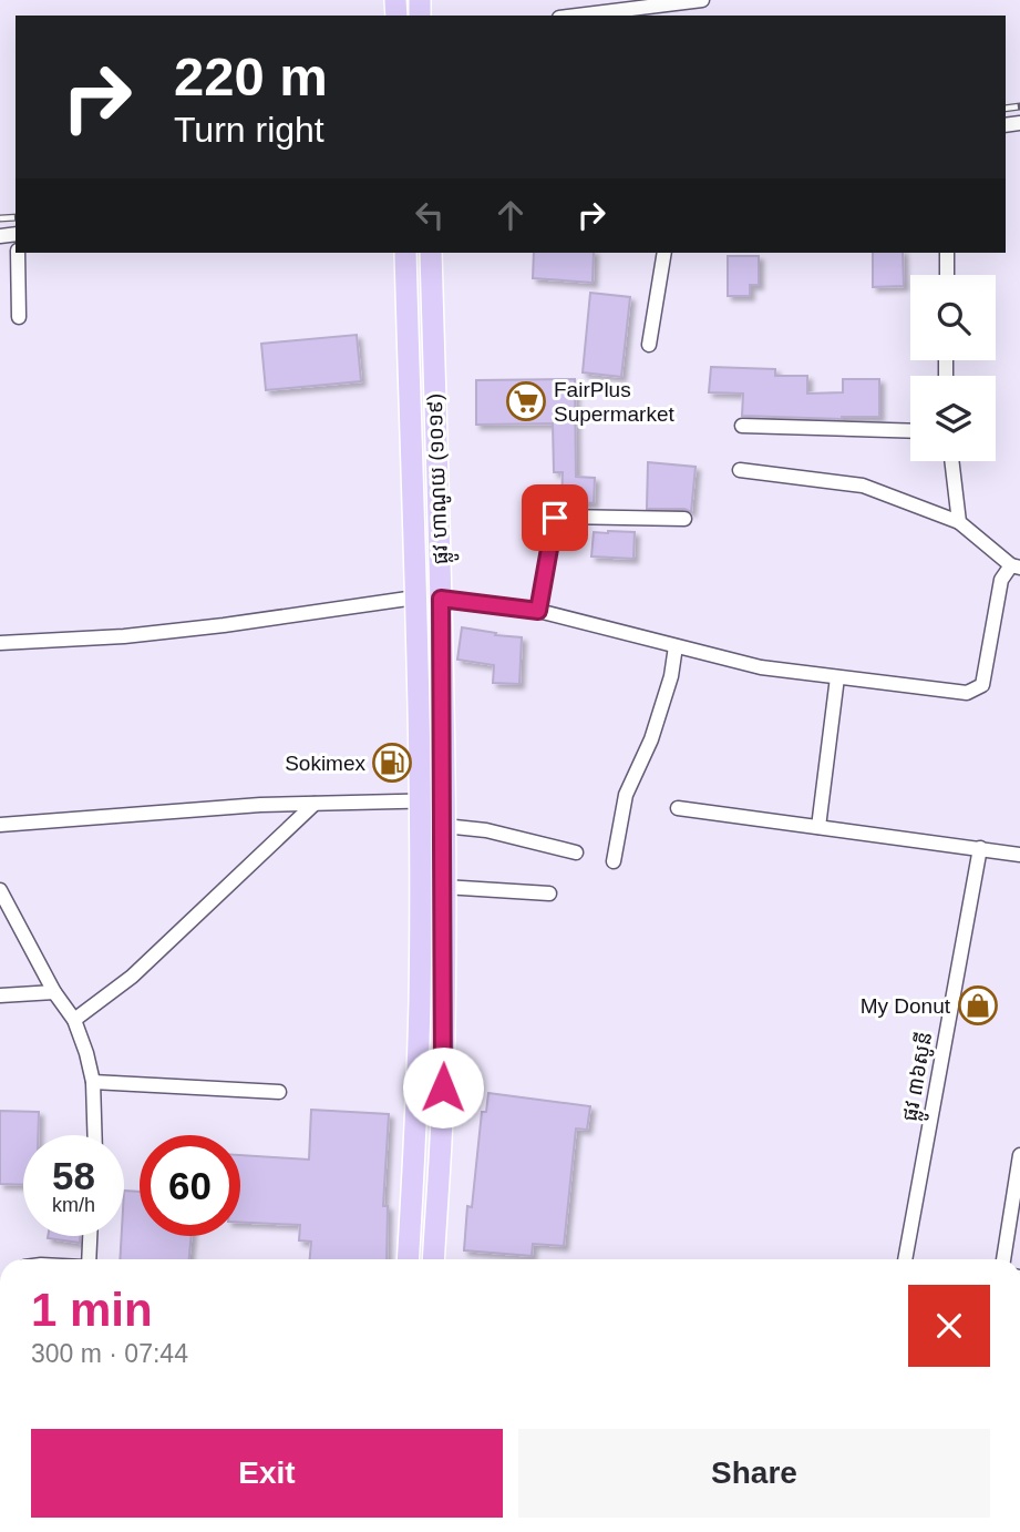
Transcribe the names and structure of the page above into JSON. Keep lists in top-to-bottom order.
{
  "streets": {
    "main road": ["ផ្លូវ ហាណូយ (១០១៩)"],
    "street": ["ផ្លូវ ៣៦សូនី"]
  },
  "places": {
    "supermarket": ["FairPlus Supermarket"],
    "fuel station": ["Sokimex"],
    "shop": ["My Donut"]
  },
  "page": {
    "turn": ["220 m", "Turn right"],
    "speed": "58 km/h",
    "limit": "60",
    "heading": ["1 min", "300 m · 07:44"],
    "buttons": ["Exit", "Share"]
  }
}
